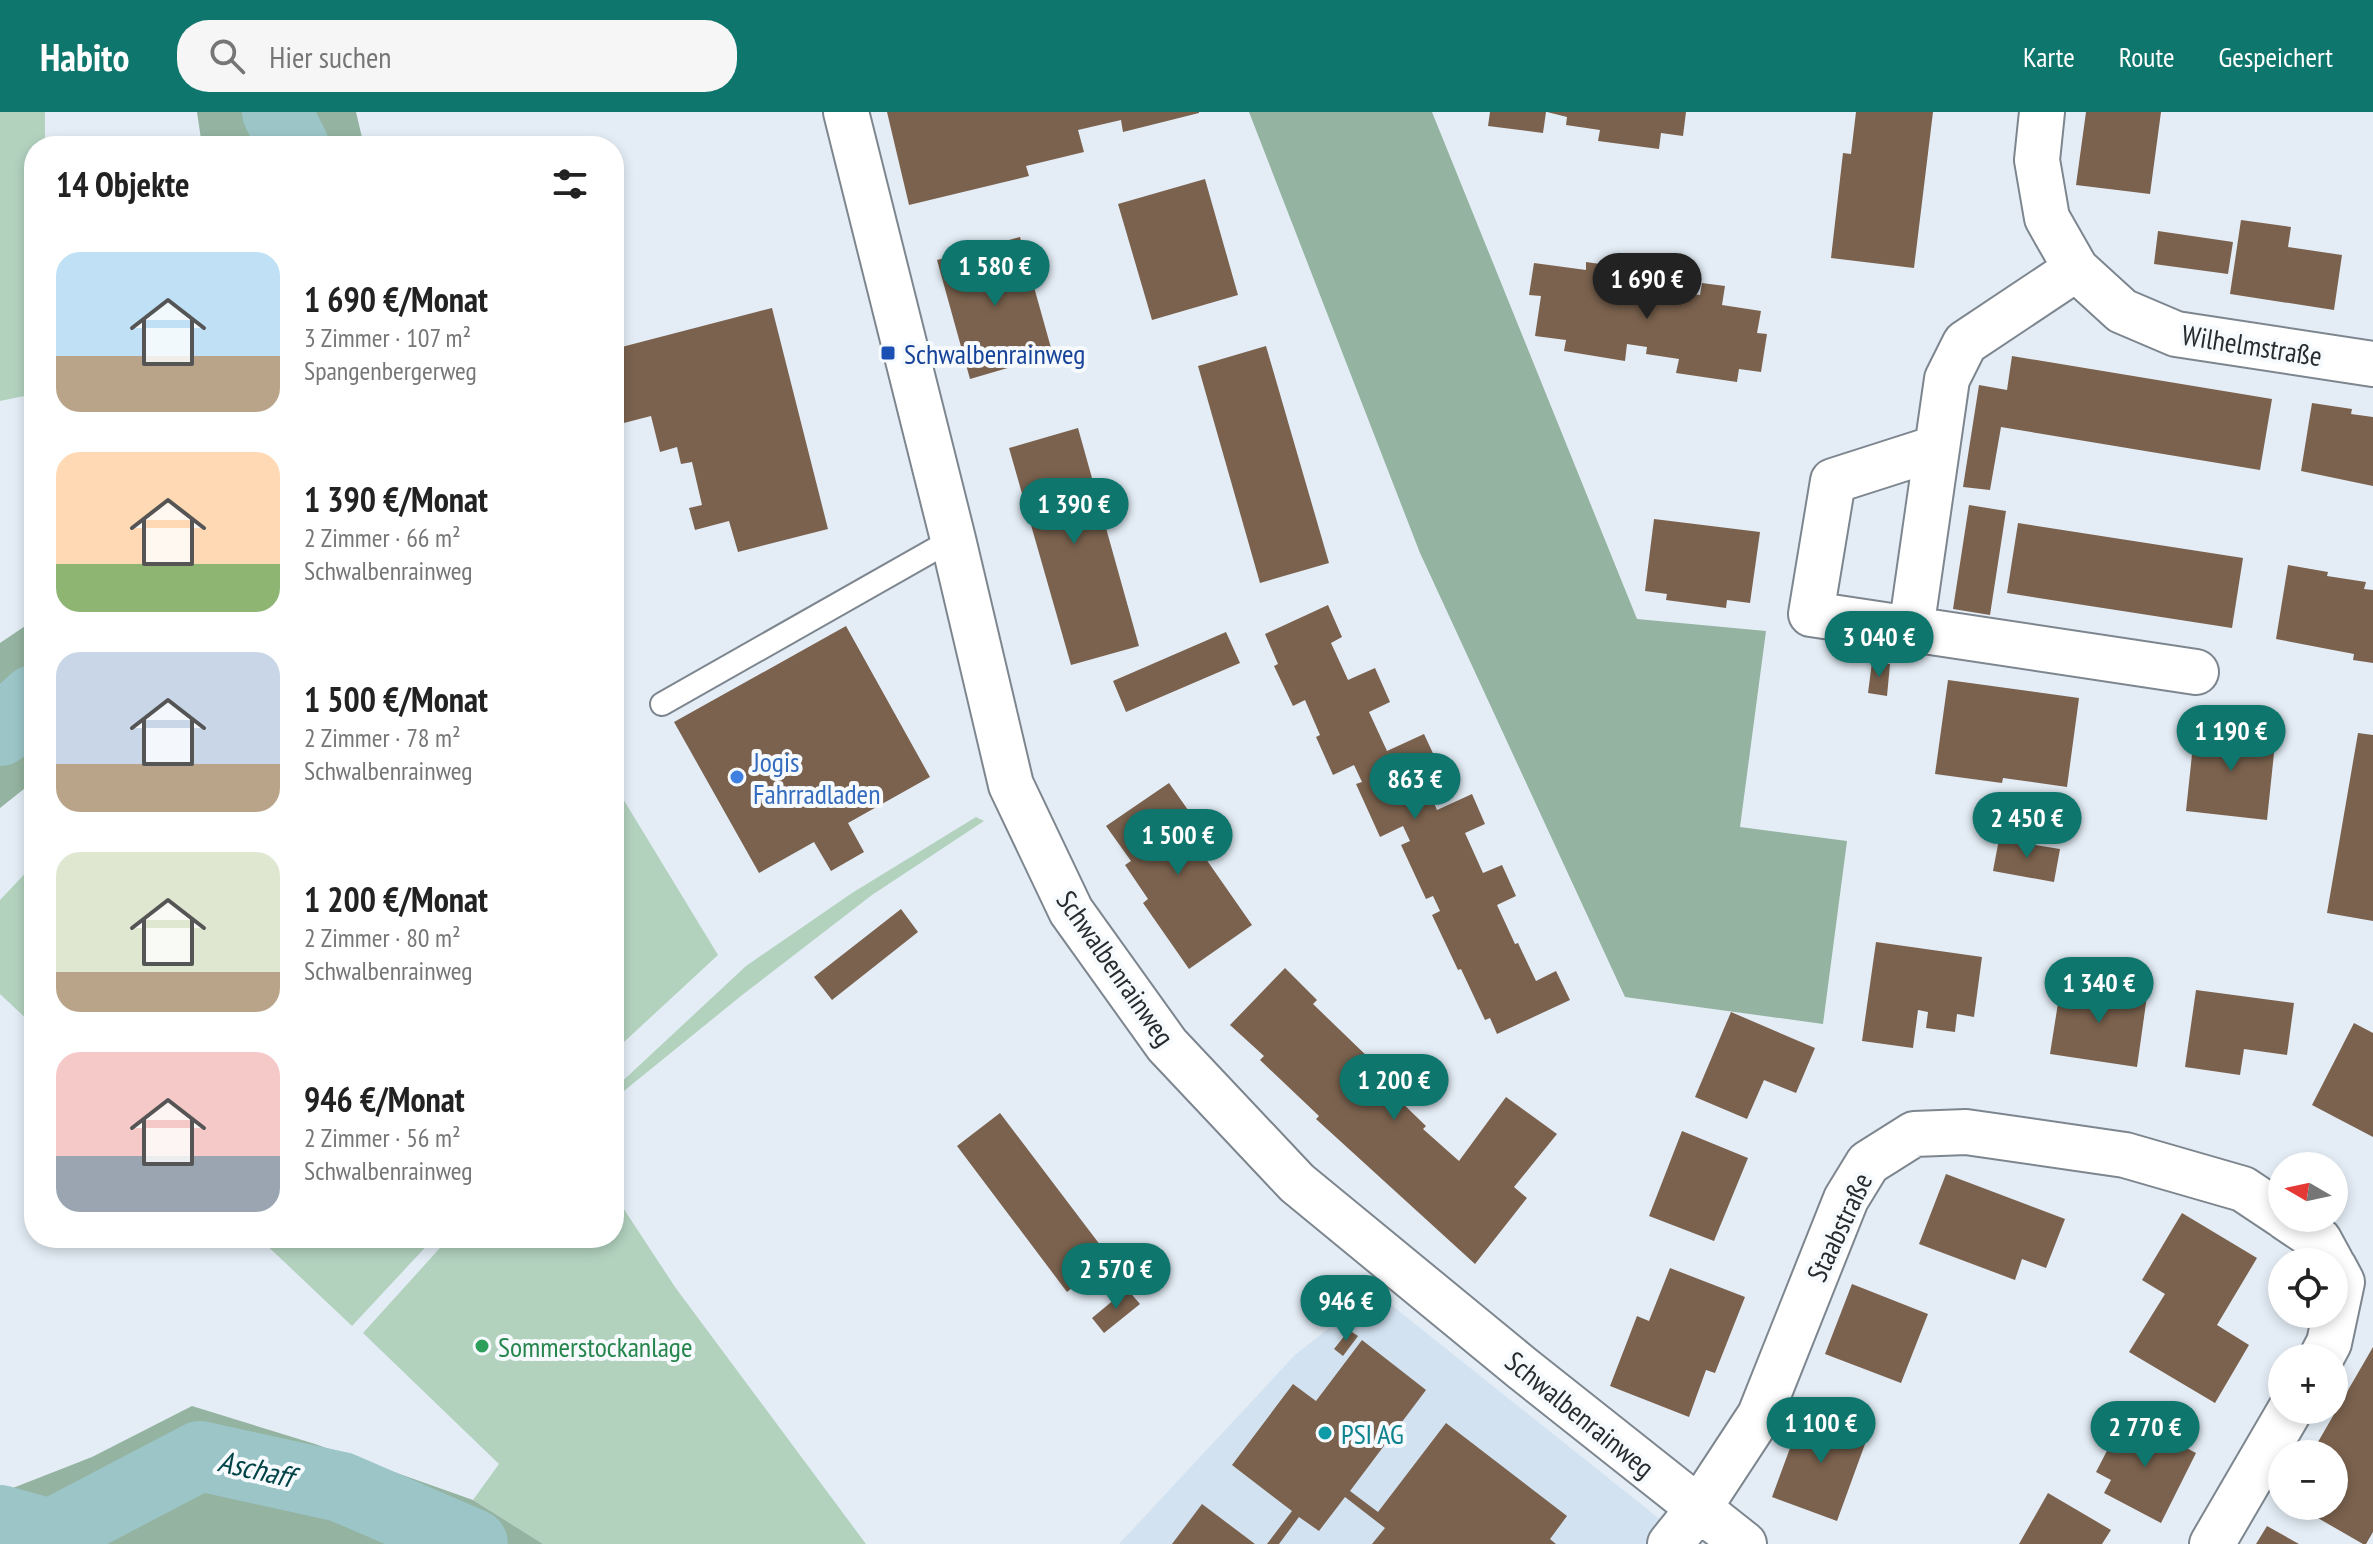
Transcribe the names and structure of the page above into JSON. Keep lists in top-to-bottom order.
{
  "streets": {
    "street": ["Wilhelmstraße", "Schwalbenrainweg", "Staabstraße"]
  },
  "crossings": [
    ["Schwalbenrainweg", "Staabstraße"]
  ],
  "water": ["Aschaff"],
  "places": {
    "transit": ["Schwalbenrainweg"],
    "other": ["Jogis Fahrradladen", "Sommerstockanlage", "PSI AG"]
  },
  "north": "left",
  "page": {
    "header": "Habito",
    "search": "Hier suchen",
    "nav": ["Karte", "Route", "Gespeichert"],
    "heading": "14 Objekte",
    "list": [
      {
        "name": "1 690 €/Monat",
        "note": "3 Zimmer · 107 m² · Spangenbergerweg"
      },
      {
        "name": "1 390 €/Monat",
        "note": "2 Zimmer · 66 m² · Schwalbenrainweg"
      },
      {
        "name": "1 500 €/Monat",
        "note": "2 Zimmer · 78 m² · Schwalbenrainweg"
      },
      {
        "name": "1 200 €/Monat",
        "note": "2 Zimmer · 80 m² · Schwalbenrainweg"
      },
      {
        "name": "946 €/Monat",
        "note": "2 Zimmer · 56 m² · Schwalbenrainweg"
      }
    ],
    "price": [
      "1 580 €",
      "1 690 €",
      "1 390 €",
      "3 040 €",
      "1 190 €",
      "863 €",
      "2 450 €",
      "1 500 €",
      "1 340 €",
      "1 200 €",
      "2 570 €",
      "946 €",
      "1 100 €",
      "2 770 €"
    ],
    "map_buttons": ["+", "−"]
  }
}
